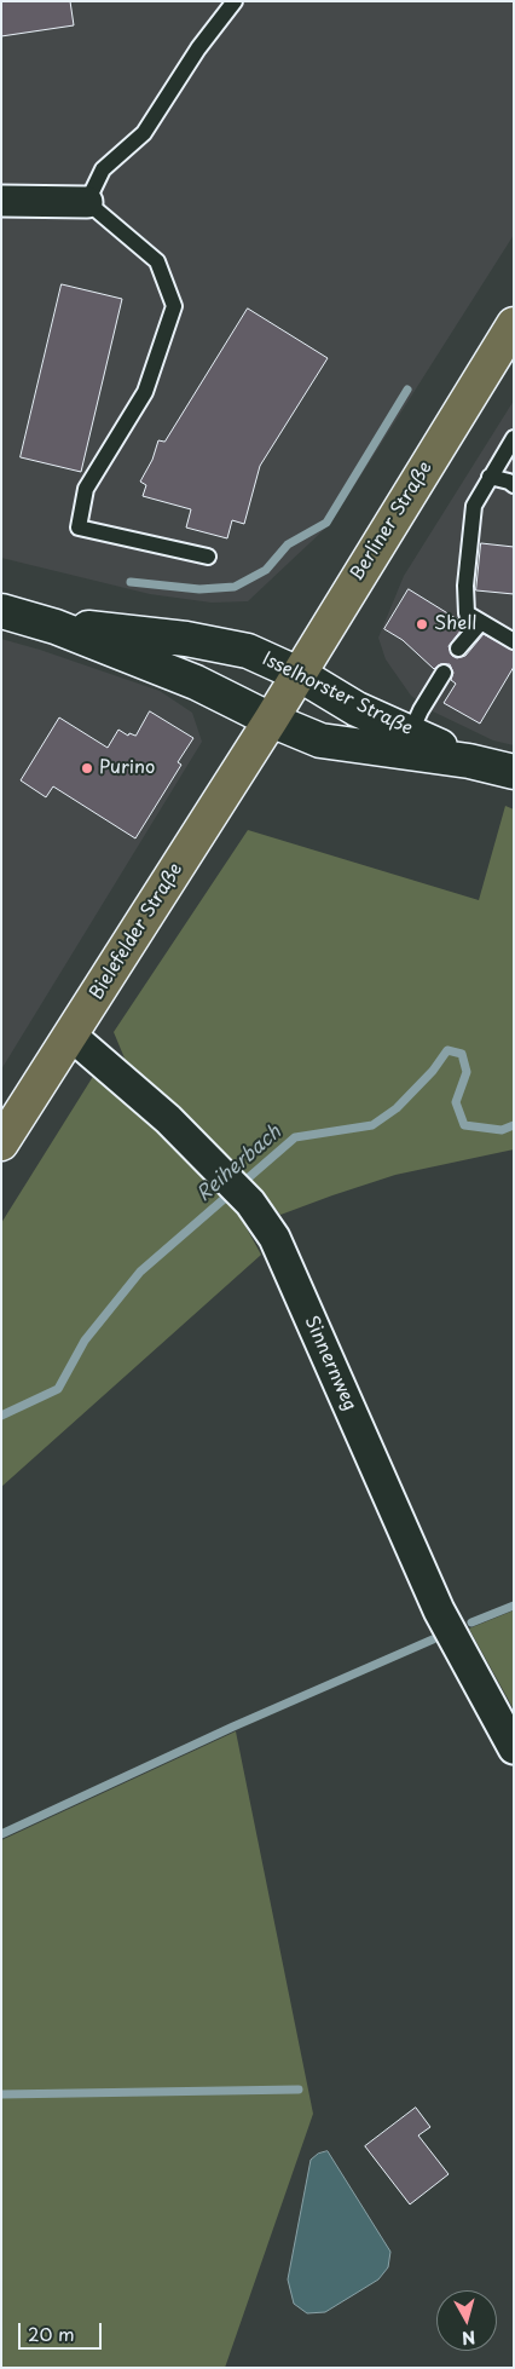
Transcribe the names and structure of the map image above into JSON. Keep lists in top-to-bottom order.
{
  "streets": {
    "main road": ["Berliner Straße", "Bielefelder Straße"],
    "street": ["Isselhorster Straße", "Sinnernweg"]
  },
  "crossings": [
    ["Berliner Straße", "Isselhorster Straße"],
    ["Berliner Straße", "Bielefelder Straße"],
    ["Isselhorster Straße", "Bielefelder Straße"],
    ["Bielefelder Straße", "Sinnernweg"]
  ],
  "water": ["Reiherbach"],
  "places": ["Shell", "Purino"],
  "scale_bar": "20 m",
  "north": "bottom"
}
